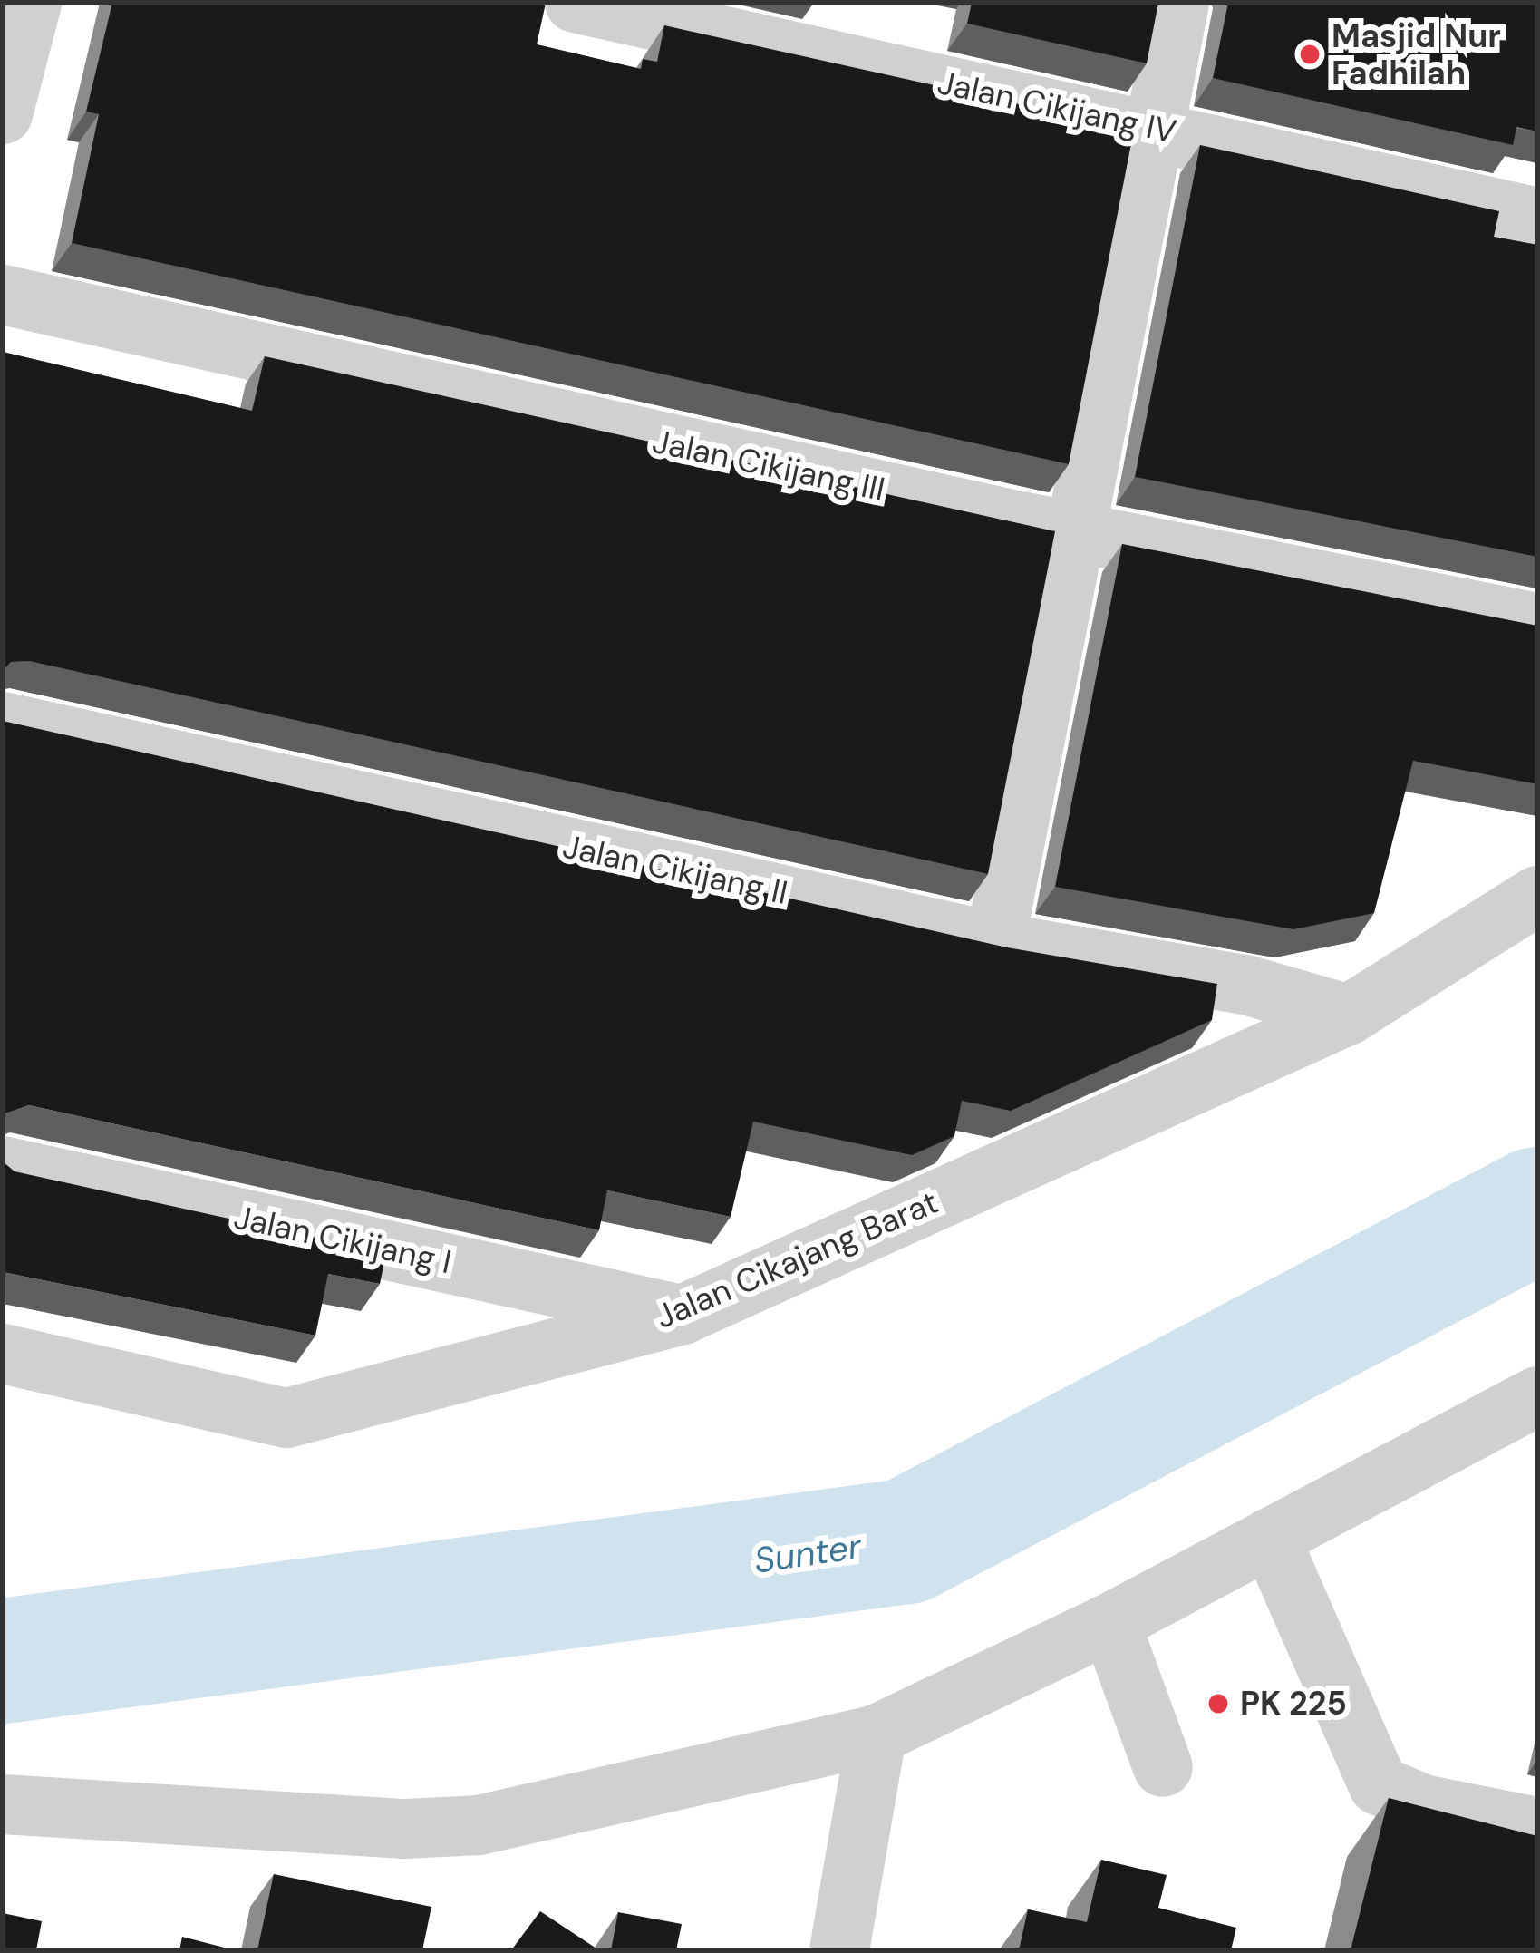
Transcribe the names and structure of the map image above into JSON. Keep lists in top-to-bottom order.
{
  "streets": {
    "street": [
      "Jalan Cikijang IV",
      "Jalan Cikijang III",
      "Jalan Cikijang II",
      "Jalan Cikijang I",
      "Jalan Cikajang Barat"
    ]
  },
  "crossings": [
    ["Jalan Cikijang II", "Jalan Cikajang Barat"],
    ["Jalan Cikijang I", "Jalan Cikajang Barat"]
  ],
  "water": ["Sunter"],
  "places": ["Masjid Nur Fadhilah", "PK 225"]
}
